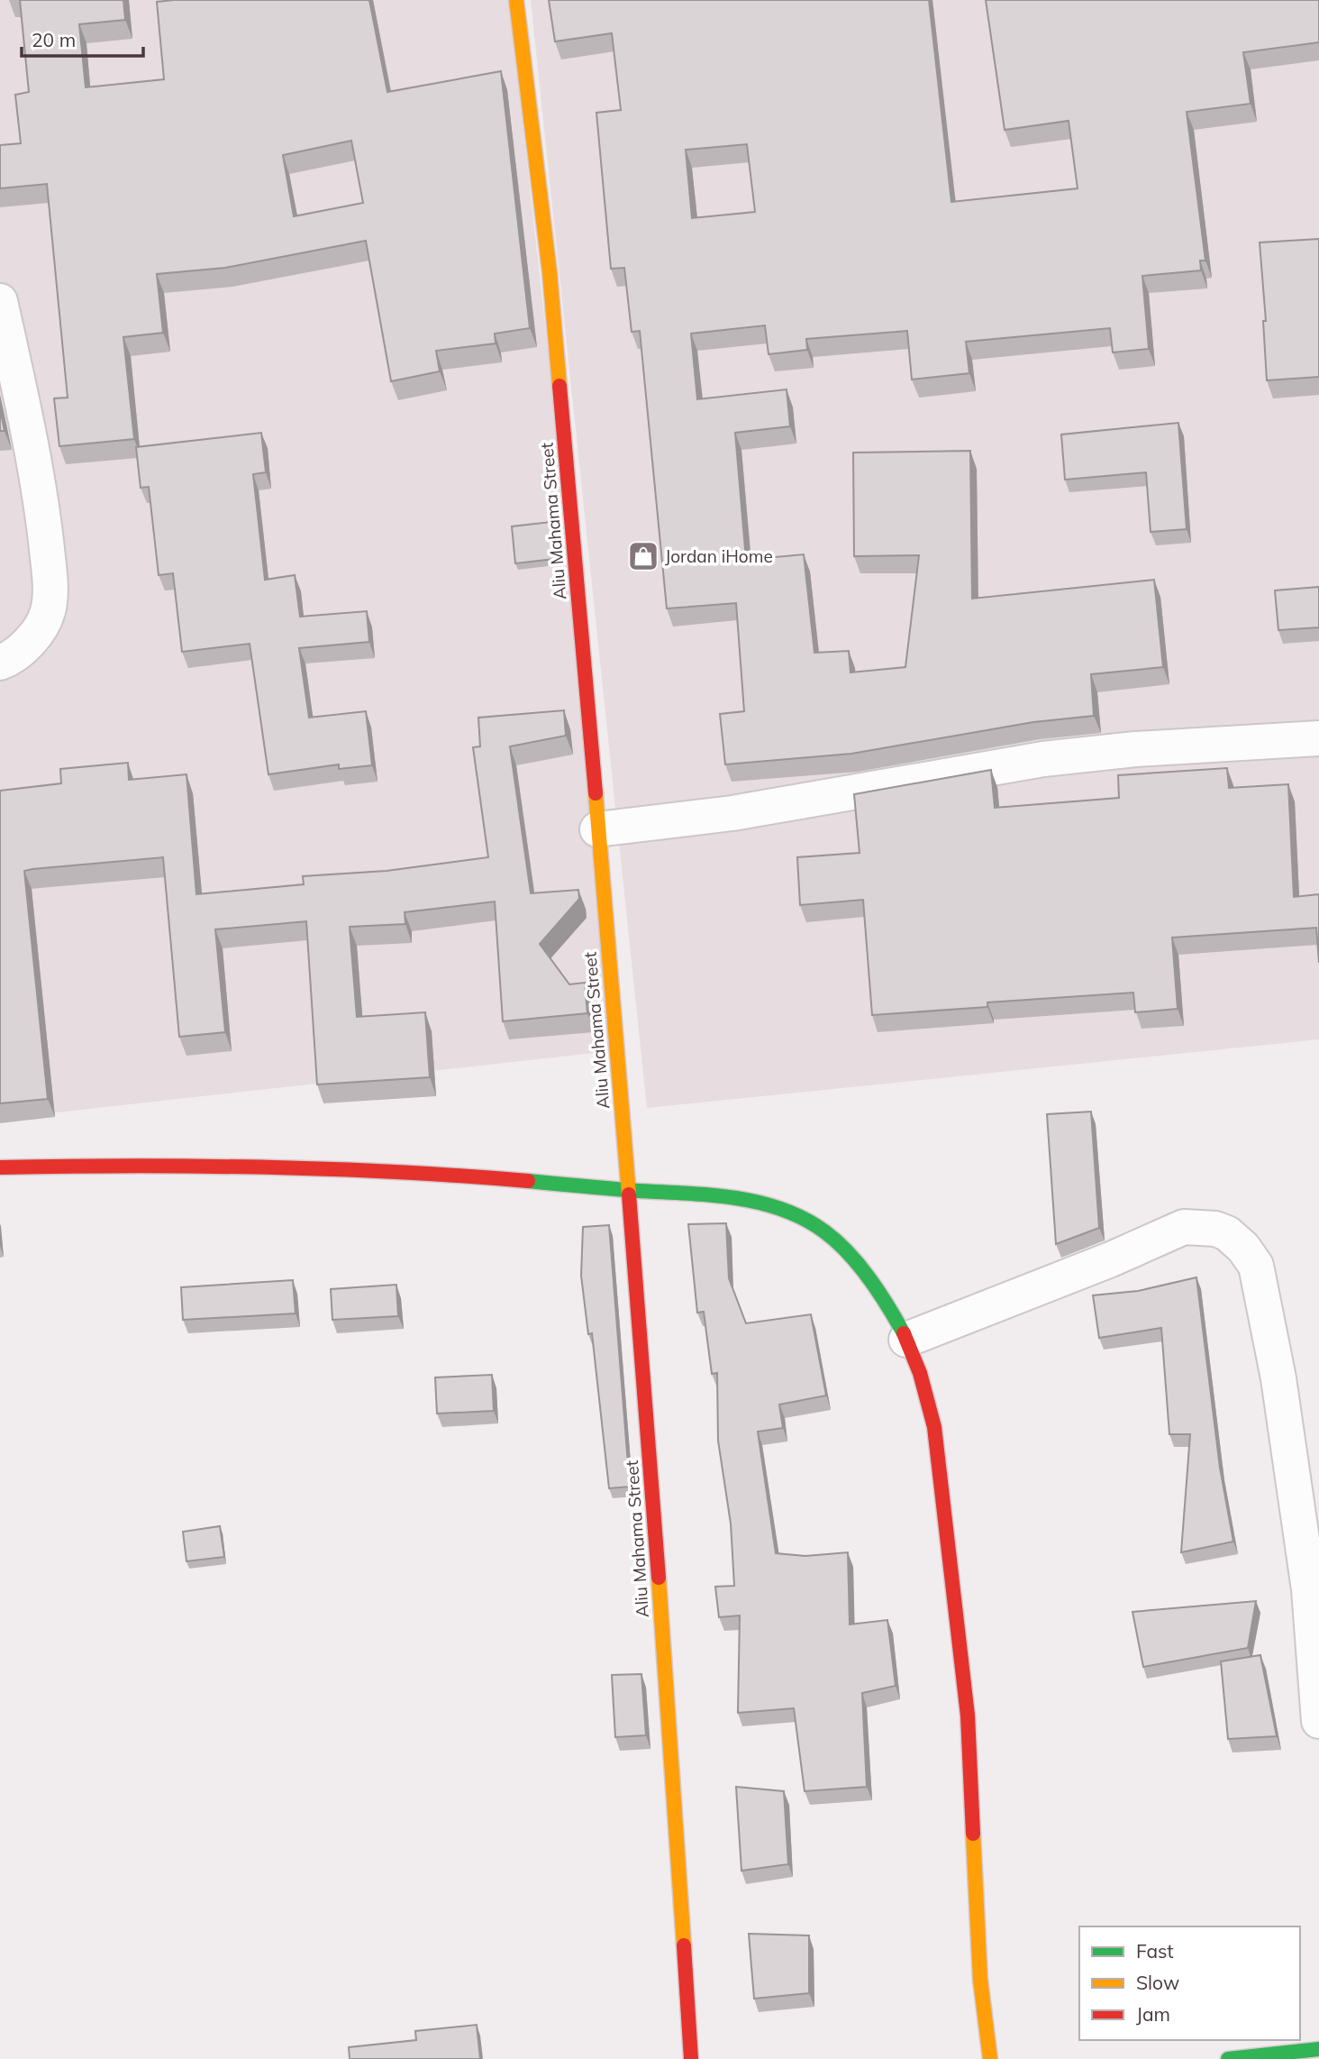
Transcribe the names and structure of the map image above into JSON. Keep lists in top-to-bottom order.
{
  "streets": {
    "street": ["Aliu Mahama Street"]
  },
  "places": {
    "shop": ["Jordan iHome"]
  },
  "legend": ["Fast", "Slow", "Jam"],
  "scale_bar": "20 m"
}
